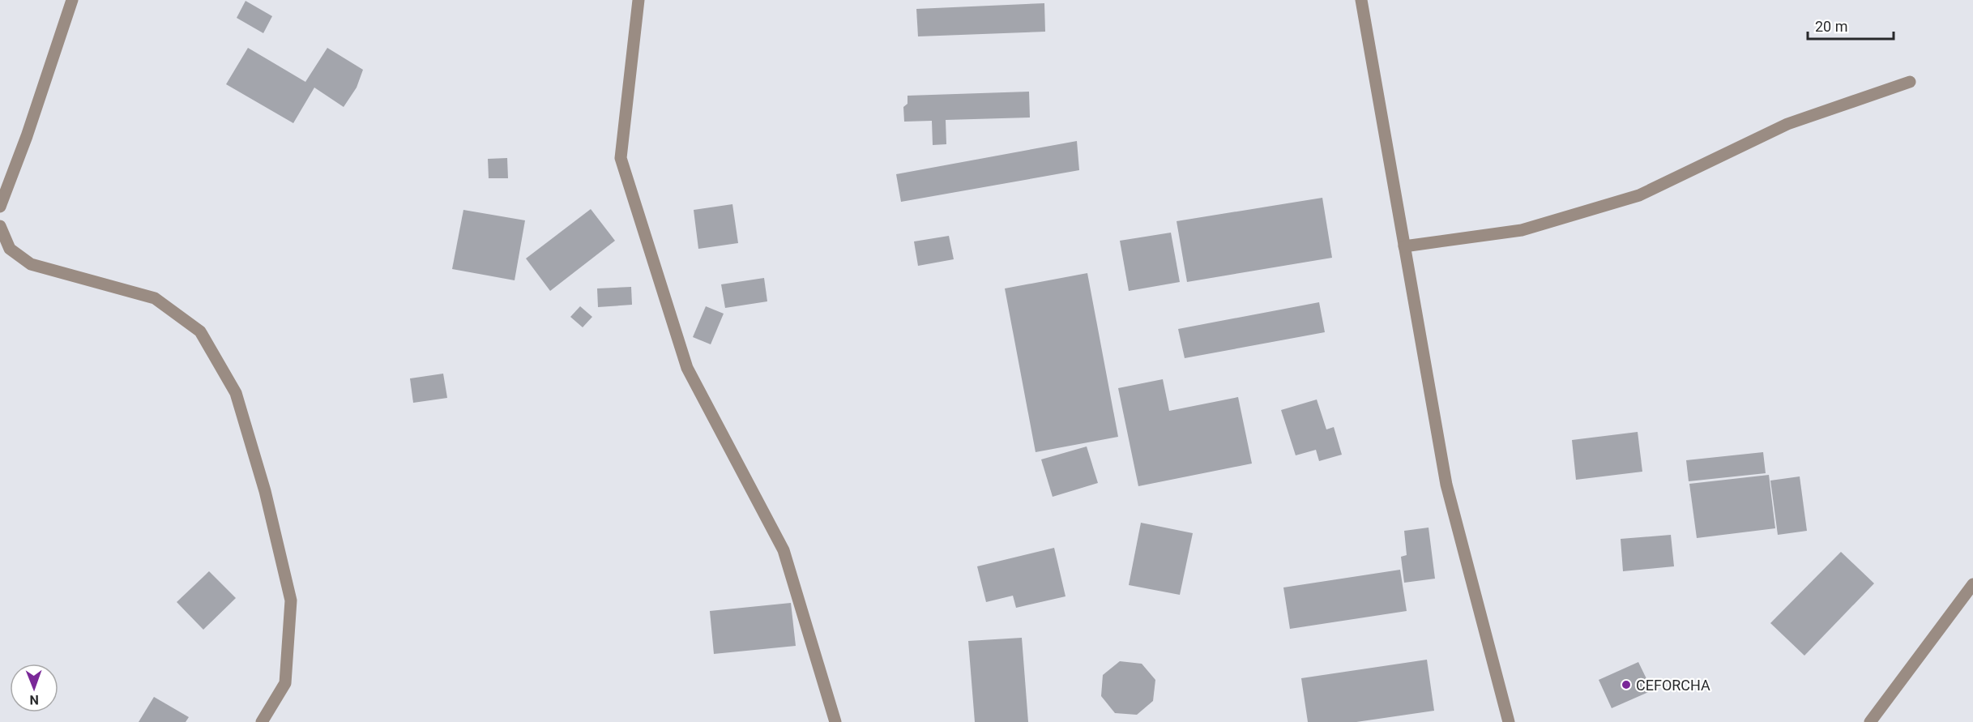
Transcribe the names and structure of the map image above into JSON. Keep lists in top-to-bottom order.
{
  "places": ["CEFORCHA"],
  "scale_bar": "20 m",
  "north": "bottom"
}
